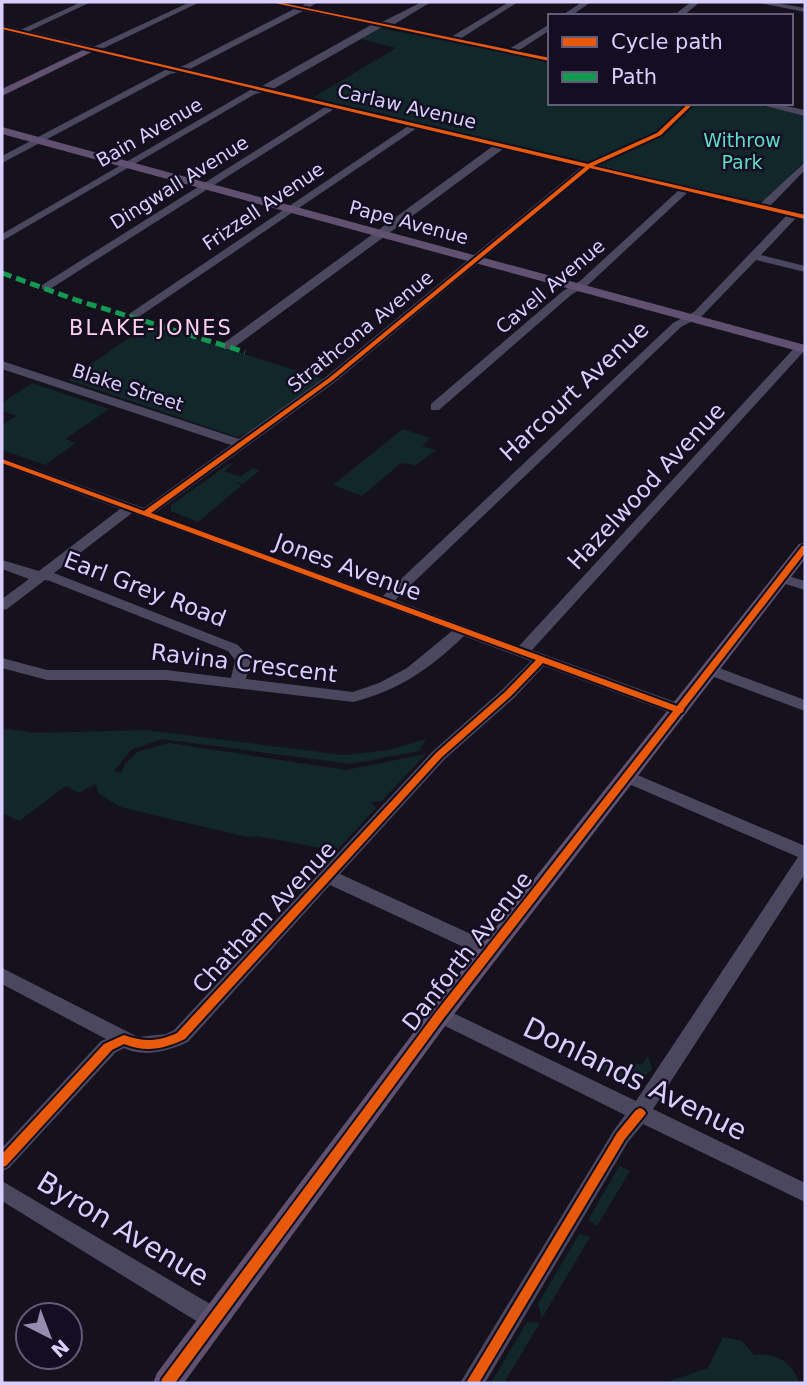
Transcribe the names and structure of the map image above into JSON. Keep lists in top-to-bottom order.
{
  "streets": {
    "main road": ["Carlaw Avenue", "Pape Avenue", "Danforth Avenue"],
    "street": [
      "Bain Avenue",
      "Dingwall Avenue",
      "Frizzell Avenue",
      "Cavell Avenue",
      "Strathcona Avenue",
      "Blake Street",
      "Harcourt Avenue",
      "Hazelwood Avenue",
      "Jones Avenue",
      "Earl Grey Road",
      "Ravina Crescent",
      "Chatham Avenue",
      "Donlands Avenue",
      "Byron Avenue"
    ]
  },
  "crossings": [
    ["Carlaw Avenue", "Bain Avenue"],
    ["Carlaw Avenue", "Dingwall Avenue"],
    ["Carlaw Avenue", "Frizzell Avenue"],
    ["Carlaw Avenue", "Cavell Avenue"],
    ["Carlaw Avenue", "Strathcona Avenue"],
    ["Carlaw Avenue", "Harcourt Avenue"],
    ["Bain Avenue", "Pape Avenue"],
    ["Dingwall Avenue", "Pape Avenue"],
    ["Frizzell Avenue", "Pape Avenue"],
    ["Pape Avenue", "Cavell Avenue"],
    ["Pape Avenue", "Strathcona Avenue"],
    ["Pape Avenue", "Harcourt Avenue"],
    ["Pape Avenue", "Hazelwood Avenue"],
    ["Strathcona Avenue", "Blake Street"],
    ["Strathcona Avenue", "Jones Avenue"],
    ["Harcourt Avenue", "Jones Avenue"],
    ["Hazelwood Avenue", "Jones Avenue"],
    ["Jones Avenue", "Ravina Crescent"],
    ["Jones Avenue", "Chatham Avenue"],
    ["Jones Avenue", "Danforth Avenue"],
    ["Earl Grey Road", "Ravina Crescent"],
    ["Danforth Avenue", "Donlands Avenue"],
    ["Danforth Avenue", "Byron Avenue"]
  ],
  "districts": ["BLAKE-JONES"],
  "parks": ["Withrow Park"],
  "legend": ["Cycle path", "Path"],
  "north": "bottom right"
}
